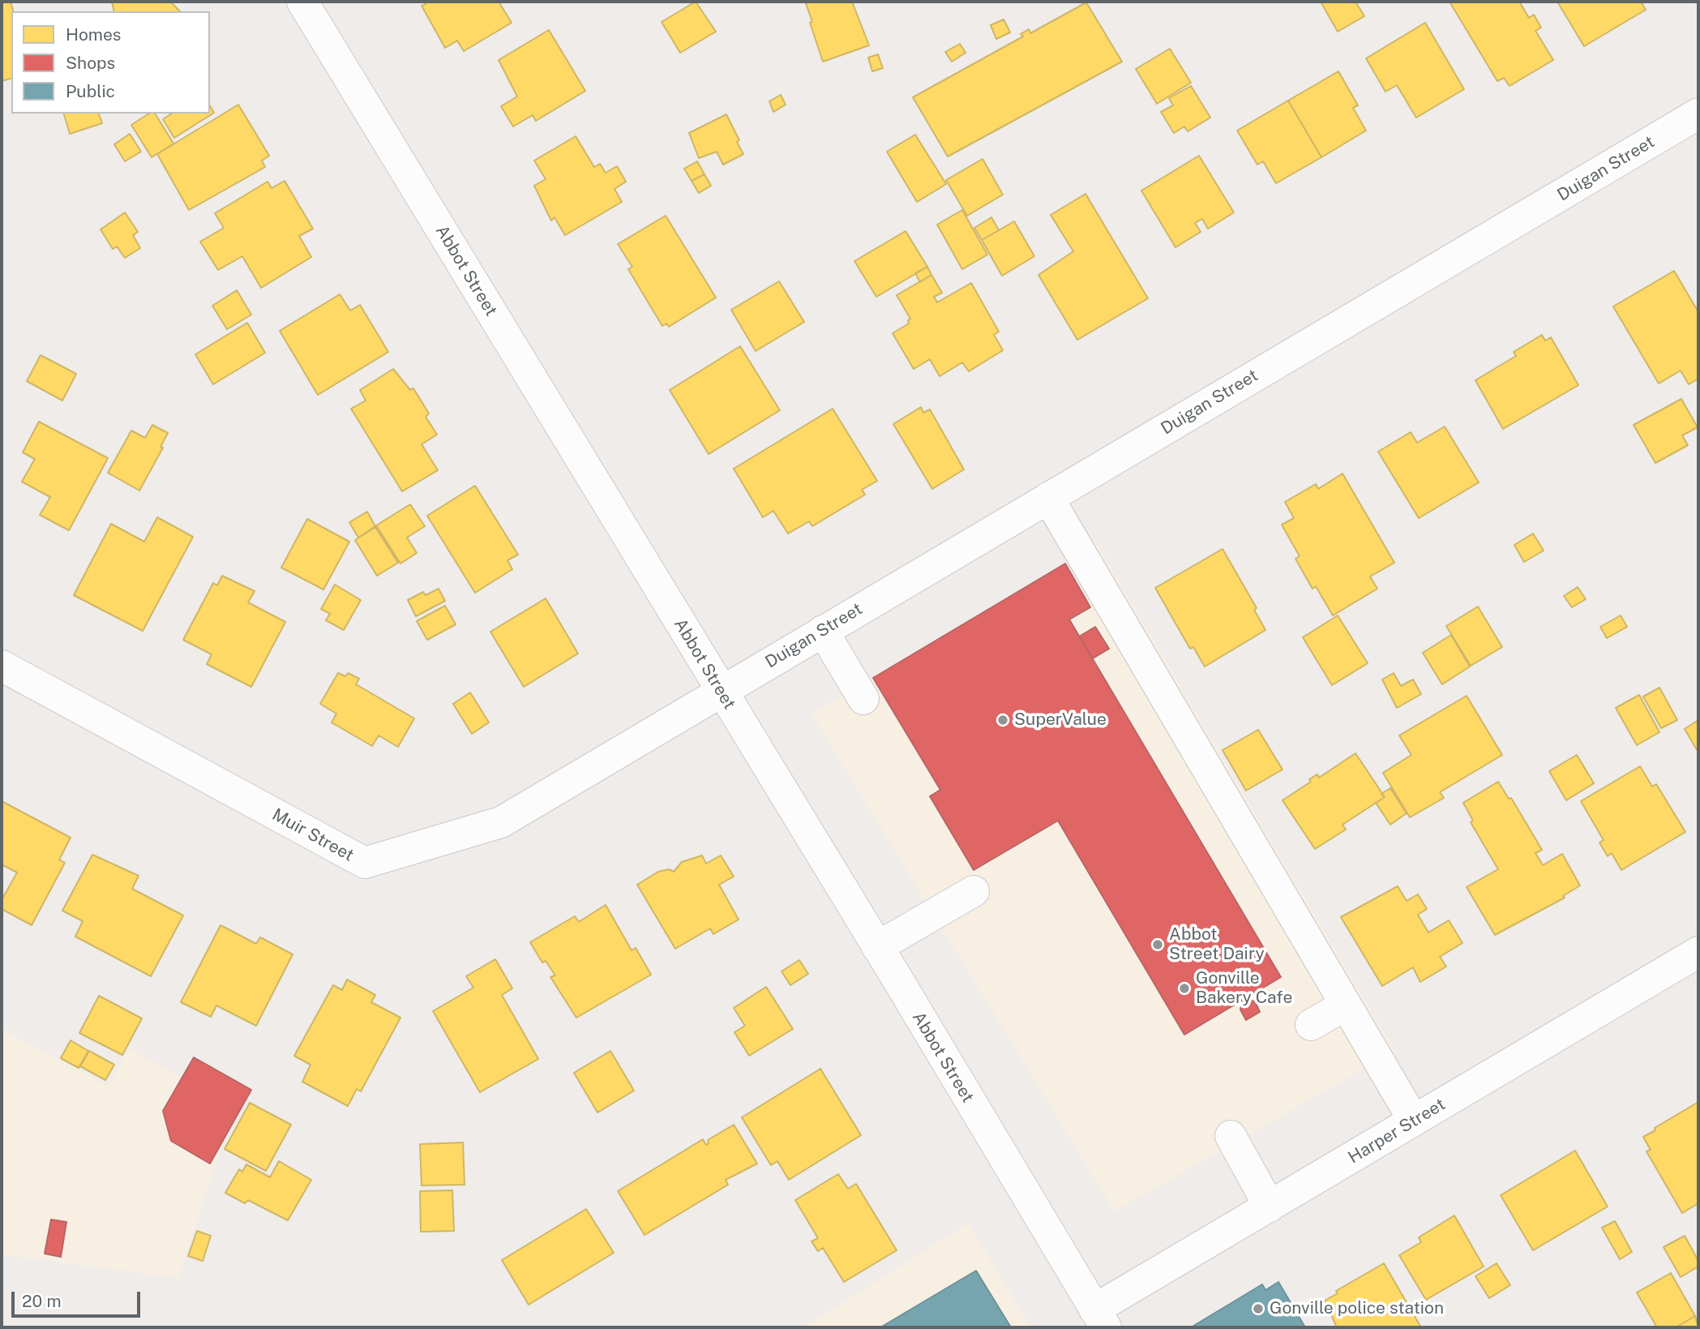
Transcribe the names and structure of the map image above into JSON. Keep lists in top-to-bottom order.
{
  "streets": {
    "street": [
      "Duigan Street",
      "Abbot Street",
      "Muir Street",
      "Harper Street"
    ]
  },
  "crossings": [
    ["Duigan Street", "Abbot Street"],
    ["Duigan Street", "Muir Street"],
    ["Abbot Street", "Muir Street"],
    ["Abbot Street", "Harper Street"]
  ],
  "places": [
    "SuperValue",
    "Abbot Street Dairy",
    "Gonville Bakery Cafe",
    "Gonville police station"
  ],
  "legend": ["Homes", "Shops", "Public"],
  "scale_bar": "20 m"
}
